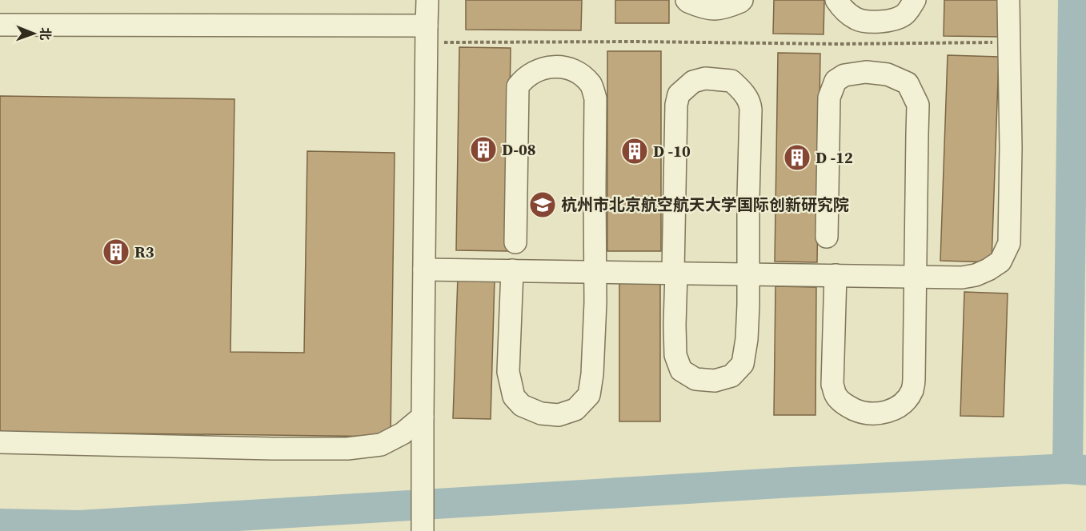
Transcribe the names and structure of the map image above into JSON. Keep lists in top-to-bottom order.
{
  "places": {
    "building": [
      "D-08",
      "D -10",
      "D -12",
      "R3"
    ],
    "school or university": ["杭州市北京航空航天大学国际创新研究院"]
  },
  "north": "right"
}
